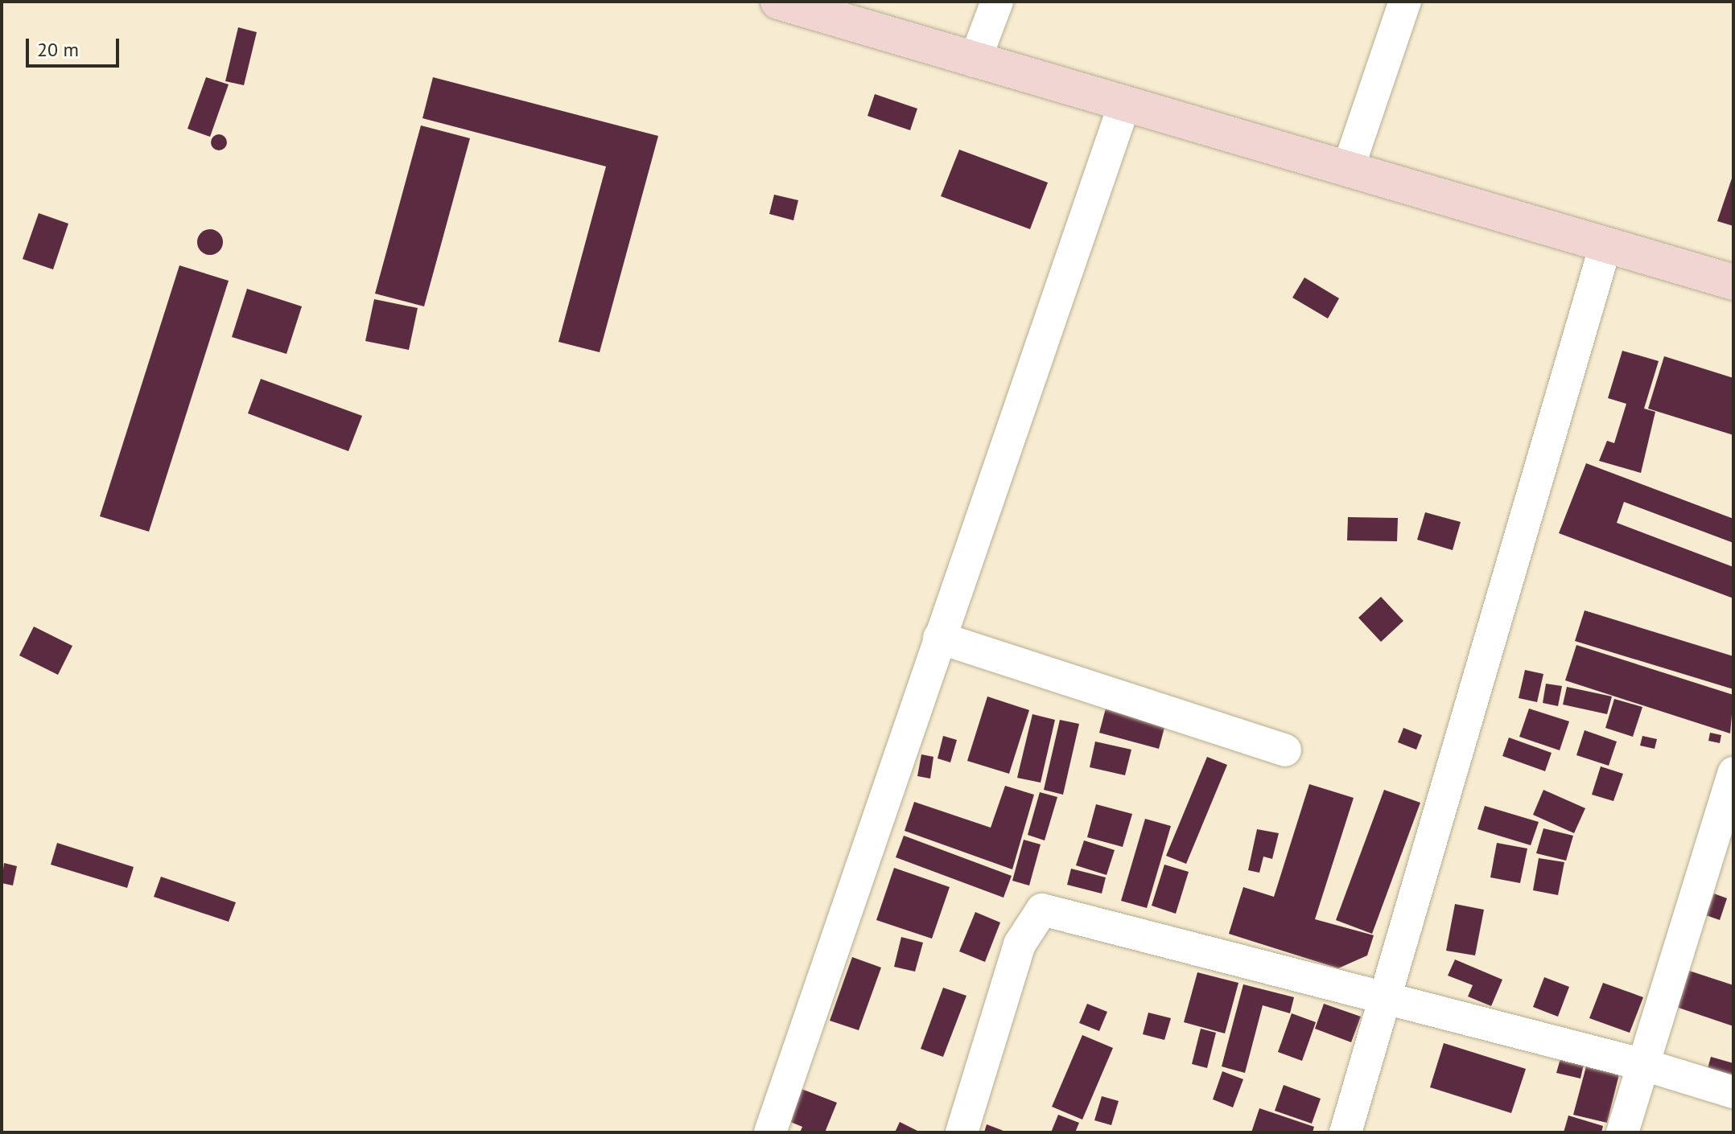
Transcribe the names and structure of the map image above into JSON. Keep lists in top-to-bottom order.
{
  "scale_bar": "20 m"
}
